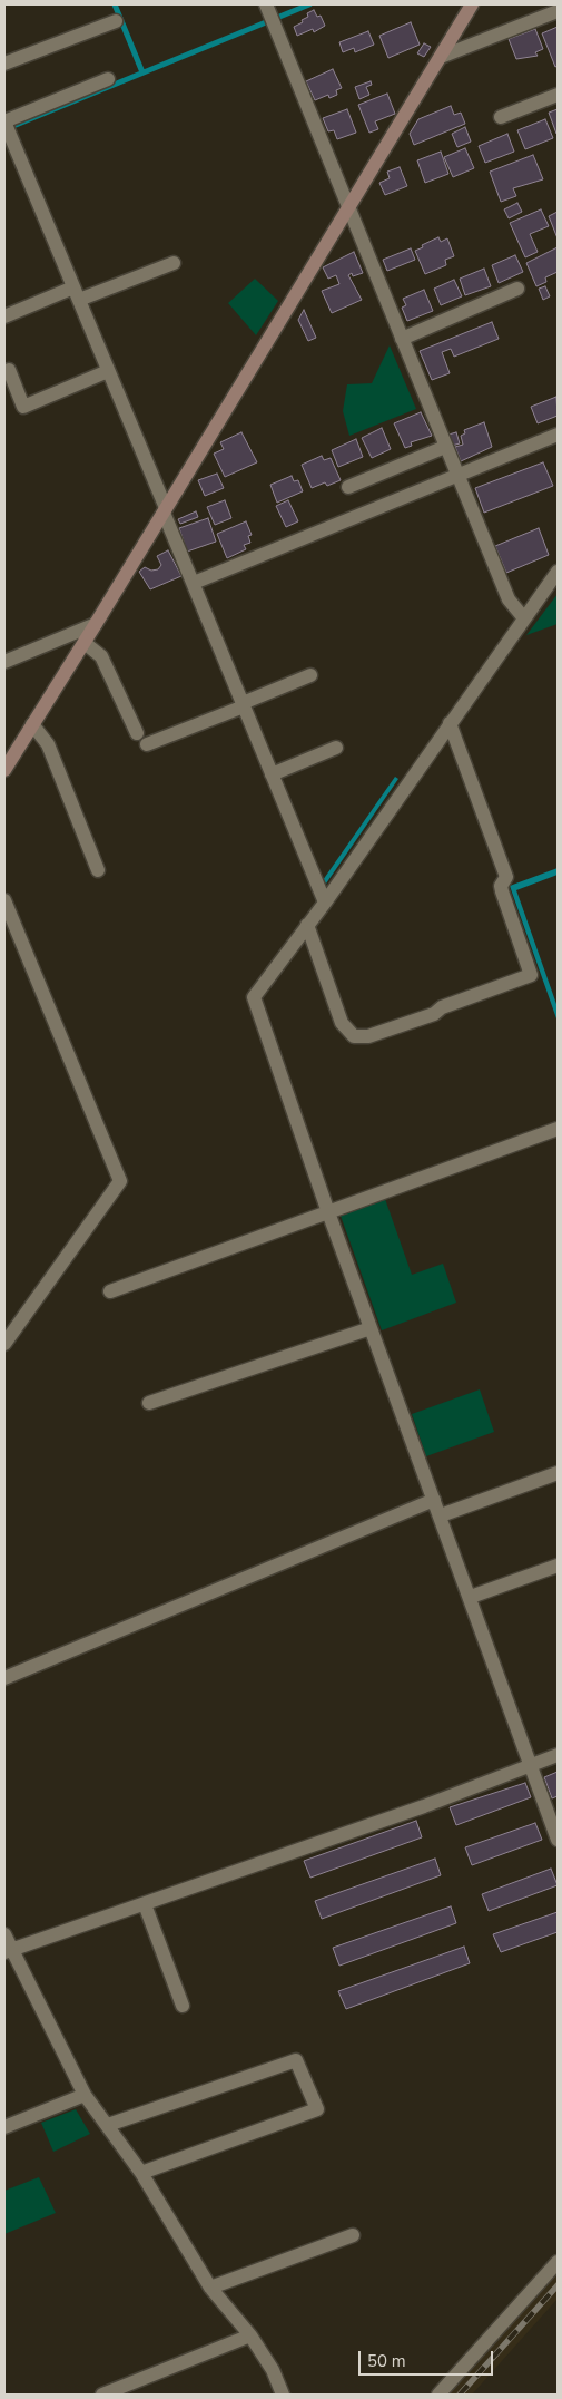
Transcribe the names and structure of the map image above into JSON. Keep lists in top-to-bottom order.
{
  "scale_bar": "50 m"
}
